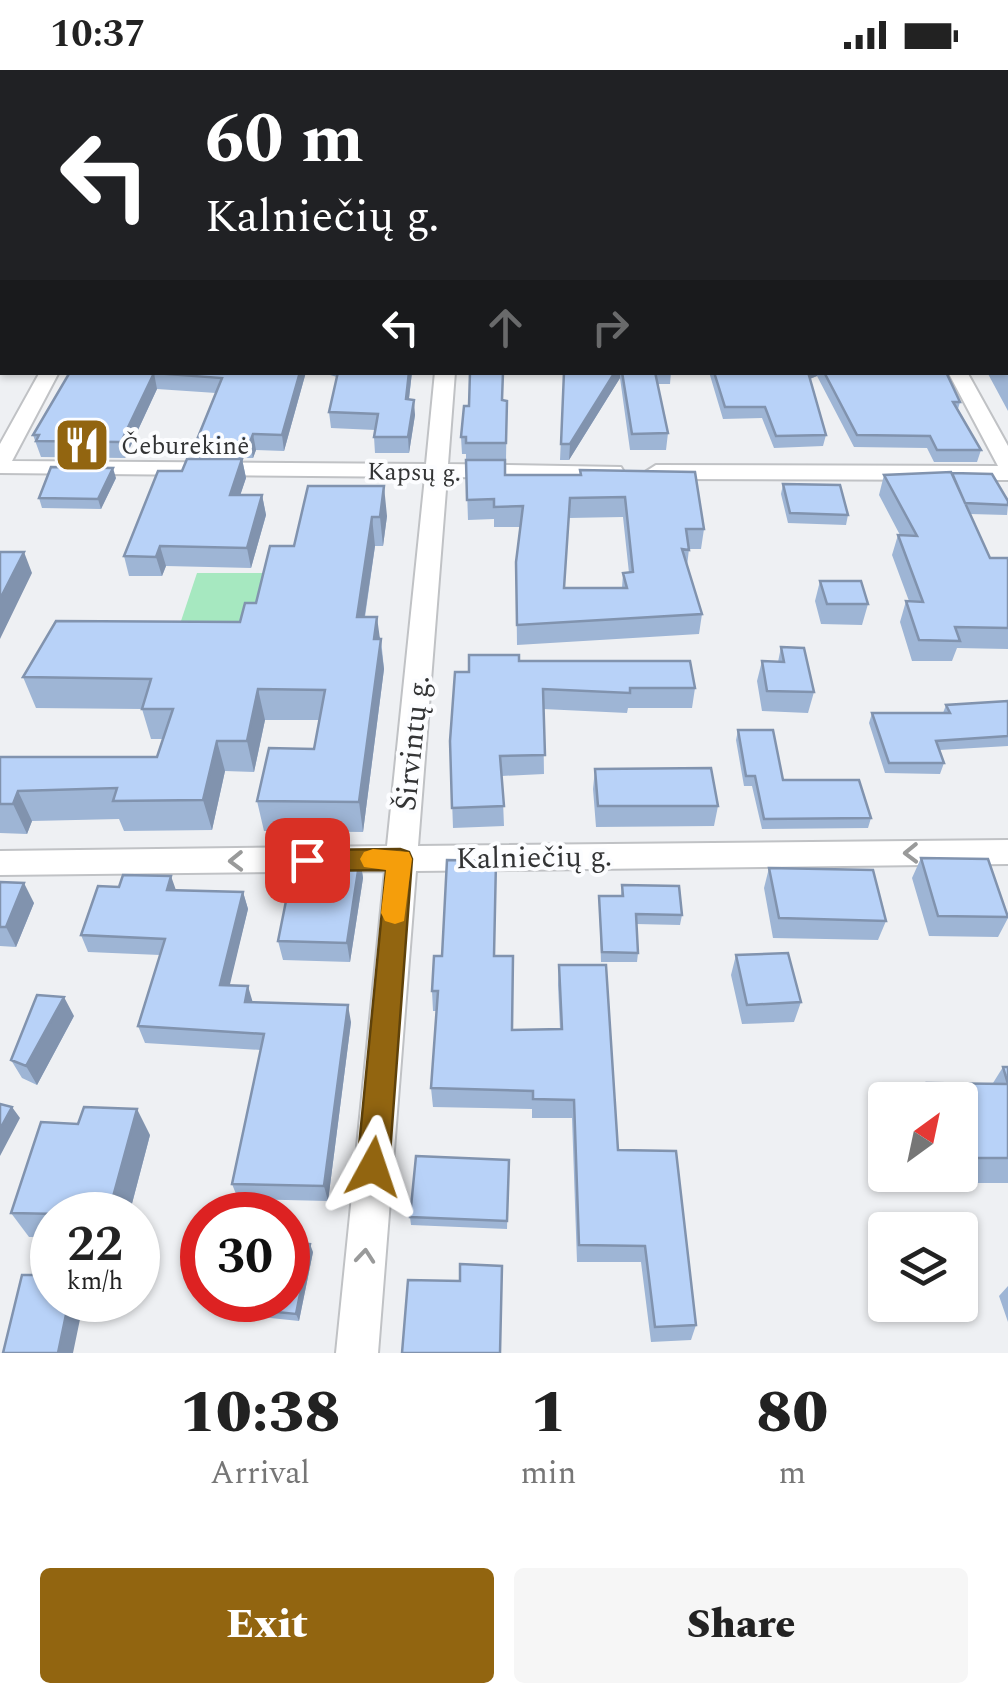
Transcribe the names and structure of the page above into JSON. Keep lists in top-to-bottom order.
{
  "streets": {
    "street": ["Kapsų g.", "Širvintų g.", "Kalniečių g."]
  },
  "crossings": [
    ["Kapsų g.", "Širvintų g."],
    ["Širvintų g.", "Kalniečių g."]
  ],
  "one_way": ["Širvintų g.", "Kalniečių g."],
  "places": {
    "restaurant": ["Čeburekinė"]
  },
  "north": "top right",
  "page": {
    "status": "10:37",
    "turn": ["60 m", "Kalniečių g."],
    "speed": "22 km/h",
    "limit": "30",
    "eta": [
      "10:38",
      "Arrival",
      "1",
      "min",
      "80",
      "m"
    ],
    "buttons": ["Exit", "Share"]
  }
}
